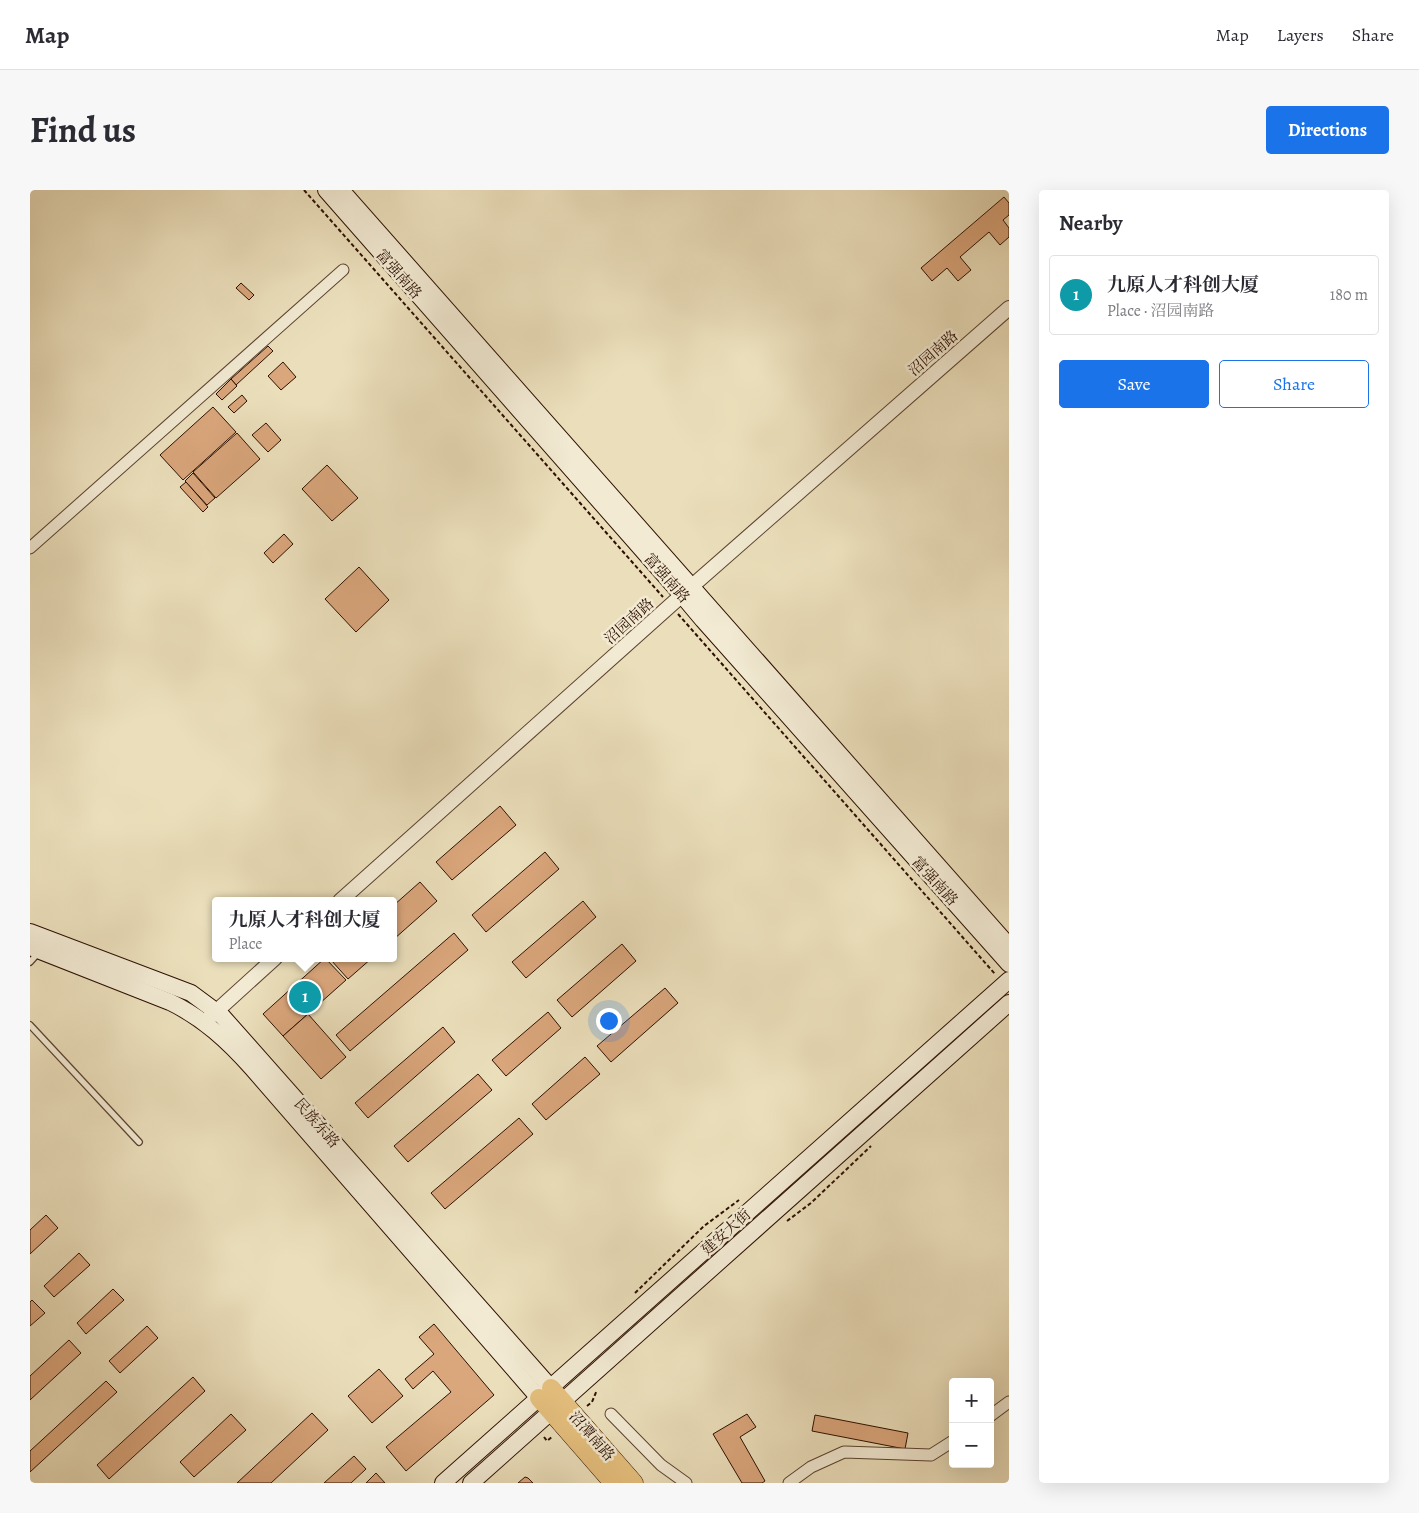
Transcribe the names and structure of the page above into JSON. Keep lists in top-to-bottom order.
{
  "streets": {
    "main road": [
      "富强南路",
      "民族东路",
      "建安大街",
      "沼潭南路"
    ],
    "street": ["沼园南路"]
  },
  "crossings": [
    ["富强南路", "沼园南路"],
    ["民族东路", "建安大街"],
    ["民族东路", "沼潭南路"],
    ["建安大街", "沼潭南路"]
  ],
  "page": {
    "header": "Map",
    "nav": ["Map", "Layers", "Share"],
    "title": "Find us",
    "buttons": [
      "Directions",
      ["Save", "Share"]
    ],
    "heading": "Nearby",
    "list": [
      {
        "mark": "1",
        "name": "九原人才科创大厦",
        "note": "Place · 沼园南路",
        "value": "180 m"
      }
    ],
    "popup": ["九原人才科创大厦", "Place"],
    "pins": "1",
    "map_buttons": ["+", "−"]
  }
}
